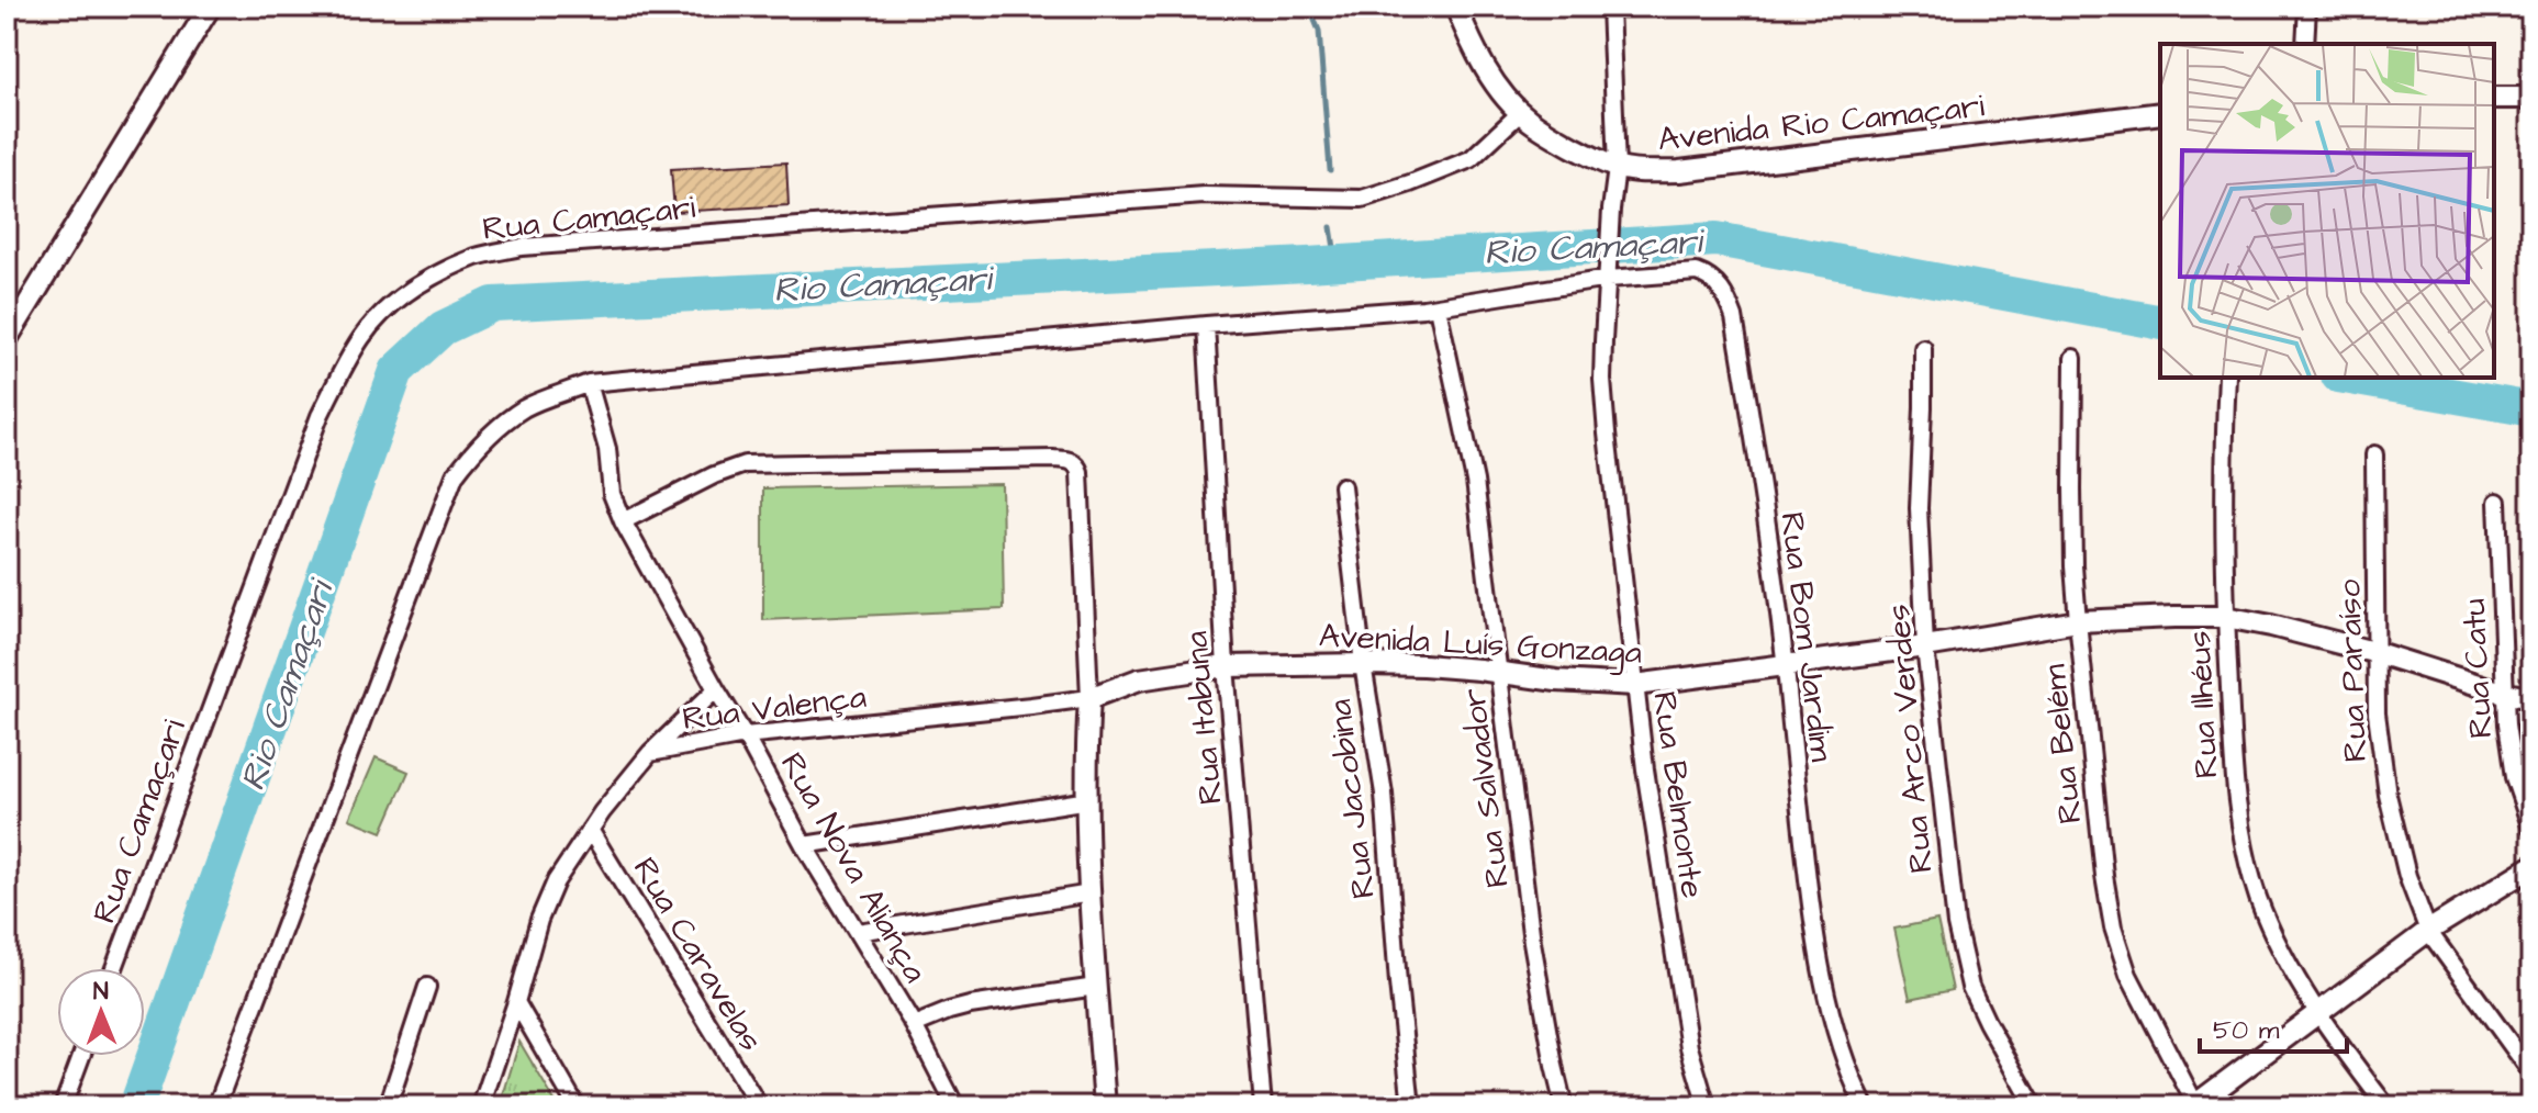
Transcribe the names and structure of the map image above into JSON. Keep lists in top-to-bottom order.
{
  "streets": {
    "street": [
      "Avenida Rio Camaçari",
      "Rua Camaçari",
      "Rua Bom Jardim",
      "Avenida Luís Gonzaga",
      "Rua Catu",
      "Rua Paraíso",
      "Rua Ilhéus",
      "Rua Valença",
      "Rua Itabuna",
      "Rua Arco Verdes",
      "Rua Belém",
      "Rua Salvador",
      "Rua Belmonte",
      "Rua Jacobina",
      "Rua Nova Aliança",
      "Rua Caravelas"
    ]
  },
  "crossings": [
    ["Avenida Rio Camaçari", "Rua Camaçari"],
    ["Rua Bom Jardim", "Avenida Luís Gonzaga"],
    ["Rua Bom Jardim", "Rua Itabuna"],
    ["Rua Bom Jardim", "Rua Salvador"],
    ["Rua Bom Jardim", "Rua Belmonte"],
    ["Rua Bom Jardim", "Rua Nova Aliança"],
    ["Avenida Luís Gonzaga", "Rua Catu"],
    ["Avenida Luís Gonzaga", "Rua Paraíso"],
    ["Avenida Luís Gonzaga", "Rua Ilhéus"],
    ["Avenida Luís Gonzaga", "Rua Valença"],
    ["Avenida Luís Gonzaga", "Rua Itabuna"],
    ["Avenida Luís Gonzaga", "Rua Arco Verdes"],
    ["Avenida Luís Gonzaga", "Rua Belém"],
    ["Avenida Luís Gonzaga", "Rua Salvador"],
    ["Avenida Luís Gonzaga", "Rua Belmonte"],
    ["Avenida Luís Gonzaga", "Rua Jacobina"],
    ["Rua Valença", "Rua Nova Aliança"],
    ["Rua Valença", "Rua Caravelas"]
  ],
  "water": ["Rio Camaçari"],
  "scale_bar": "50 m",
  "north": "top"
}
